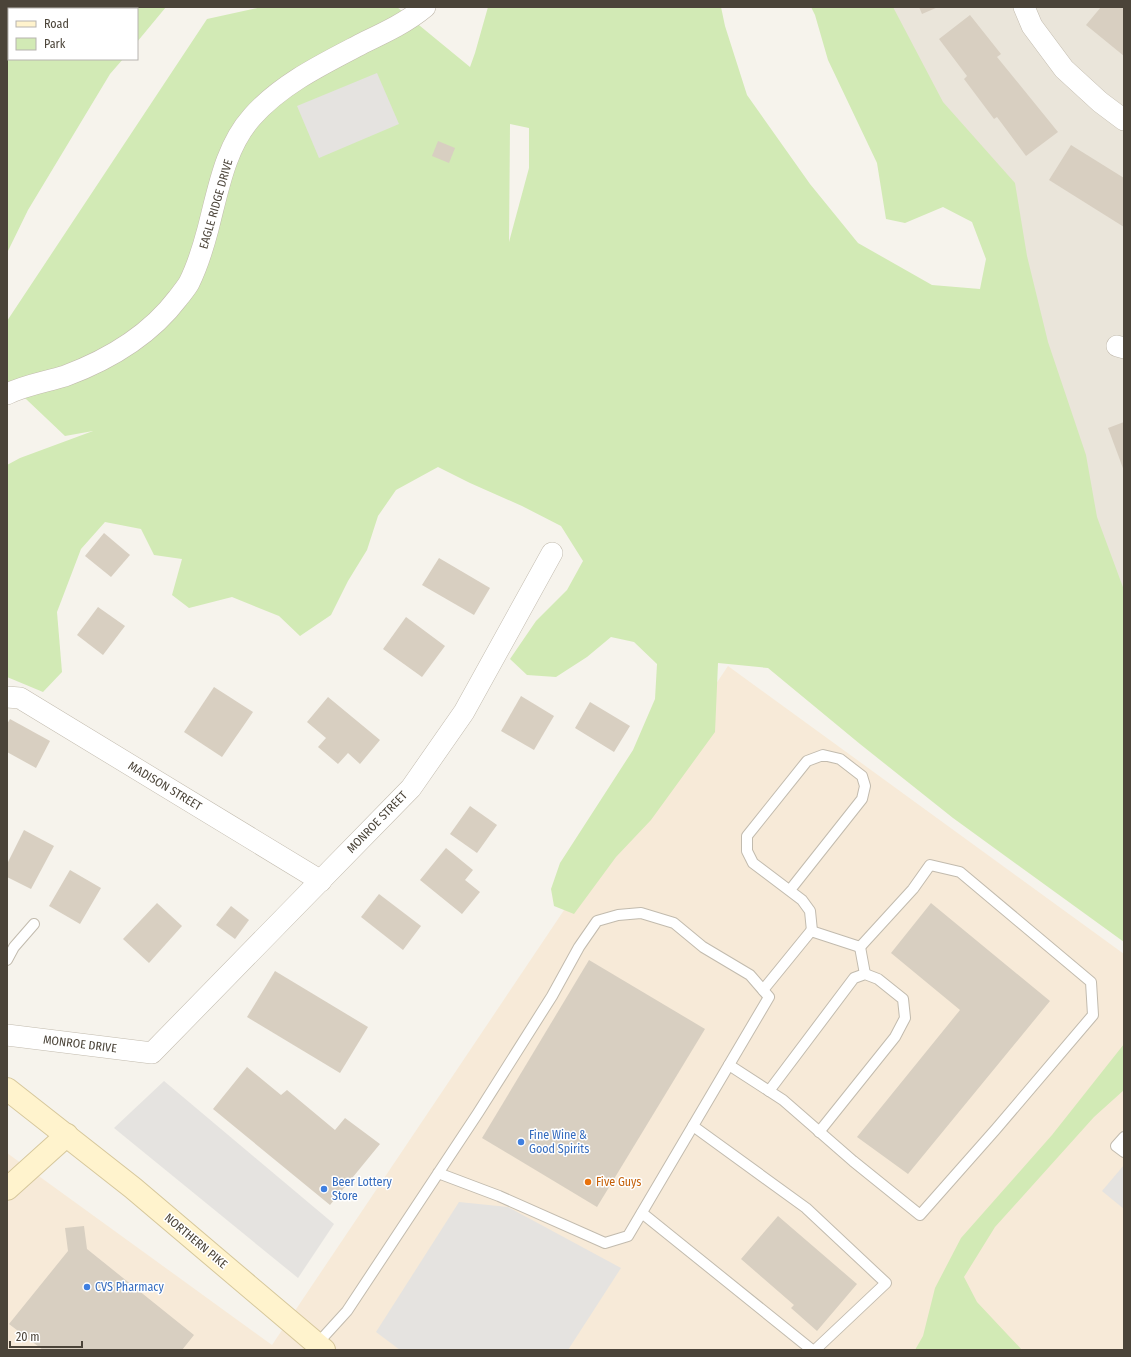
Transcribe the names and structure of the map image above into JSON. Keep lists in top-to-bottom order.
{
  "streets": {
    "main road": ["NORTHERN PIKE"],
    "street": [
      "EAGLE RIDGE DRIVE",
      "MADISON STREET",
      "MONROE STREET",
      "MONROE DRIVE"
    ]
  },
  "crossings": [
    ["MADISON STREET", "MONROE STREET"],
    ["MONROE STREET", "MONROE DRIVE"]
  ],
  "places": [
    "Fine Wine & Good Spirits",
    "Five Guys",
    "Beer Lottery Store",
    "CVS Pharmacy"
  ],
  "legend": ["Road", "Park"],
  "scale_bar": "20 m"
}
